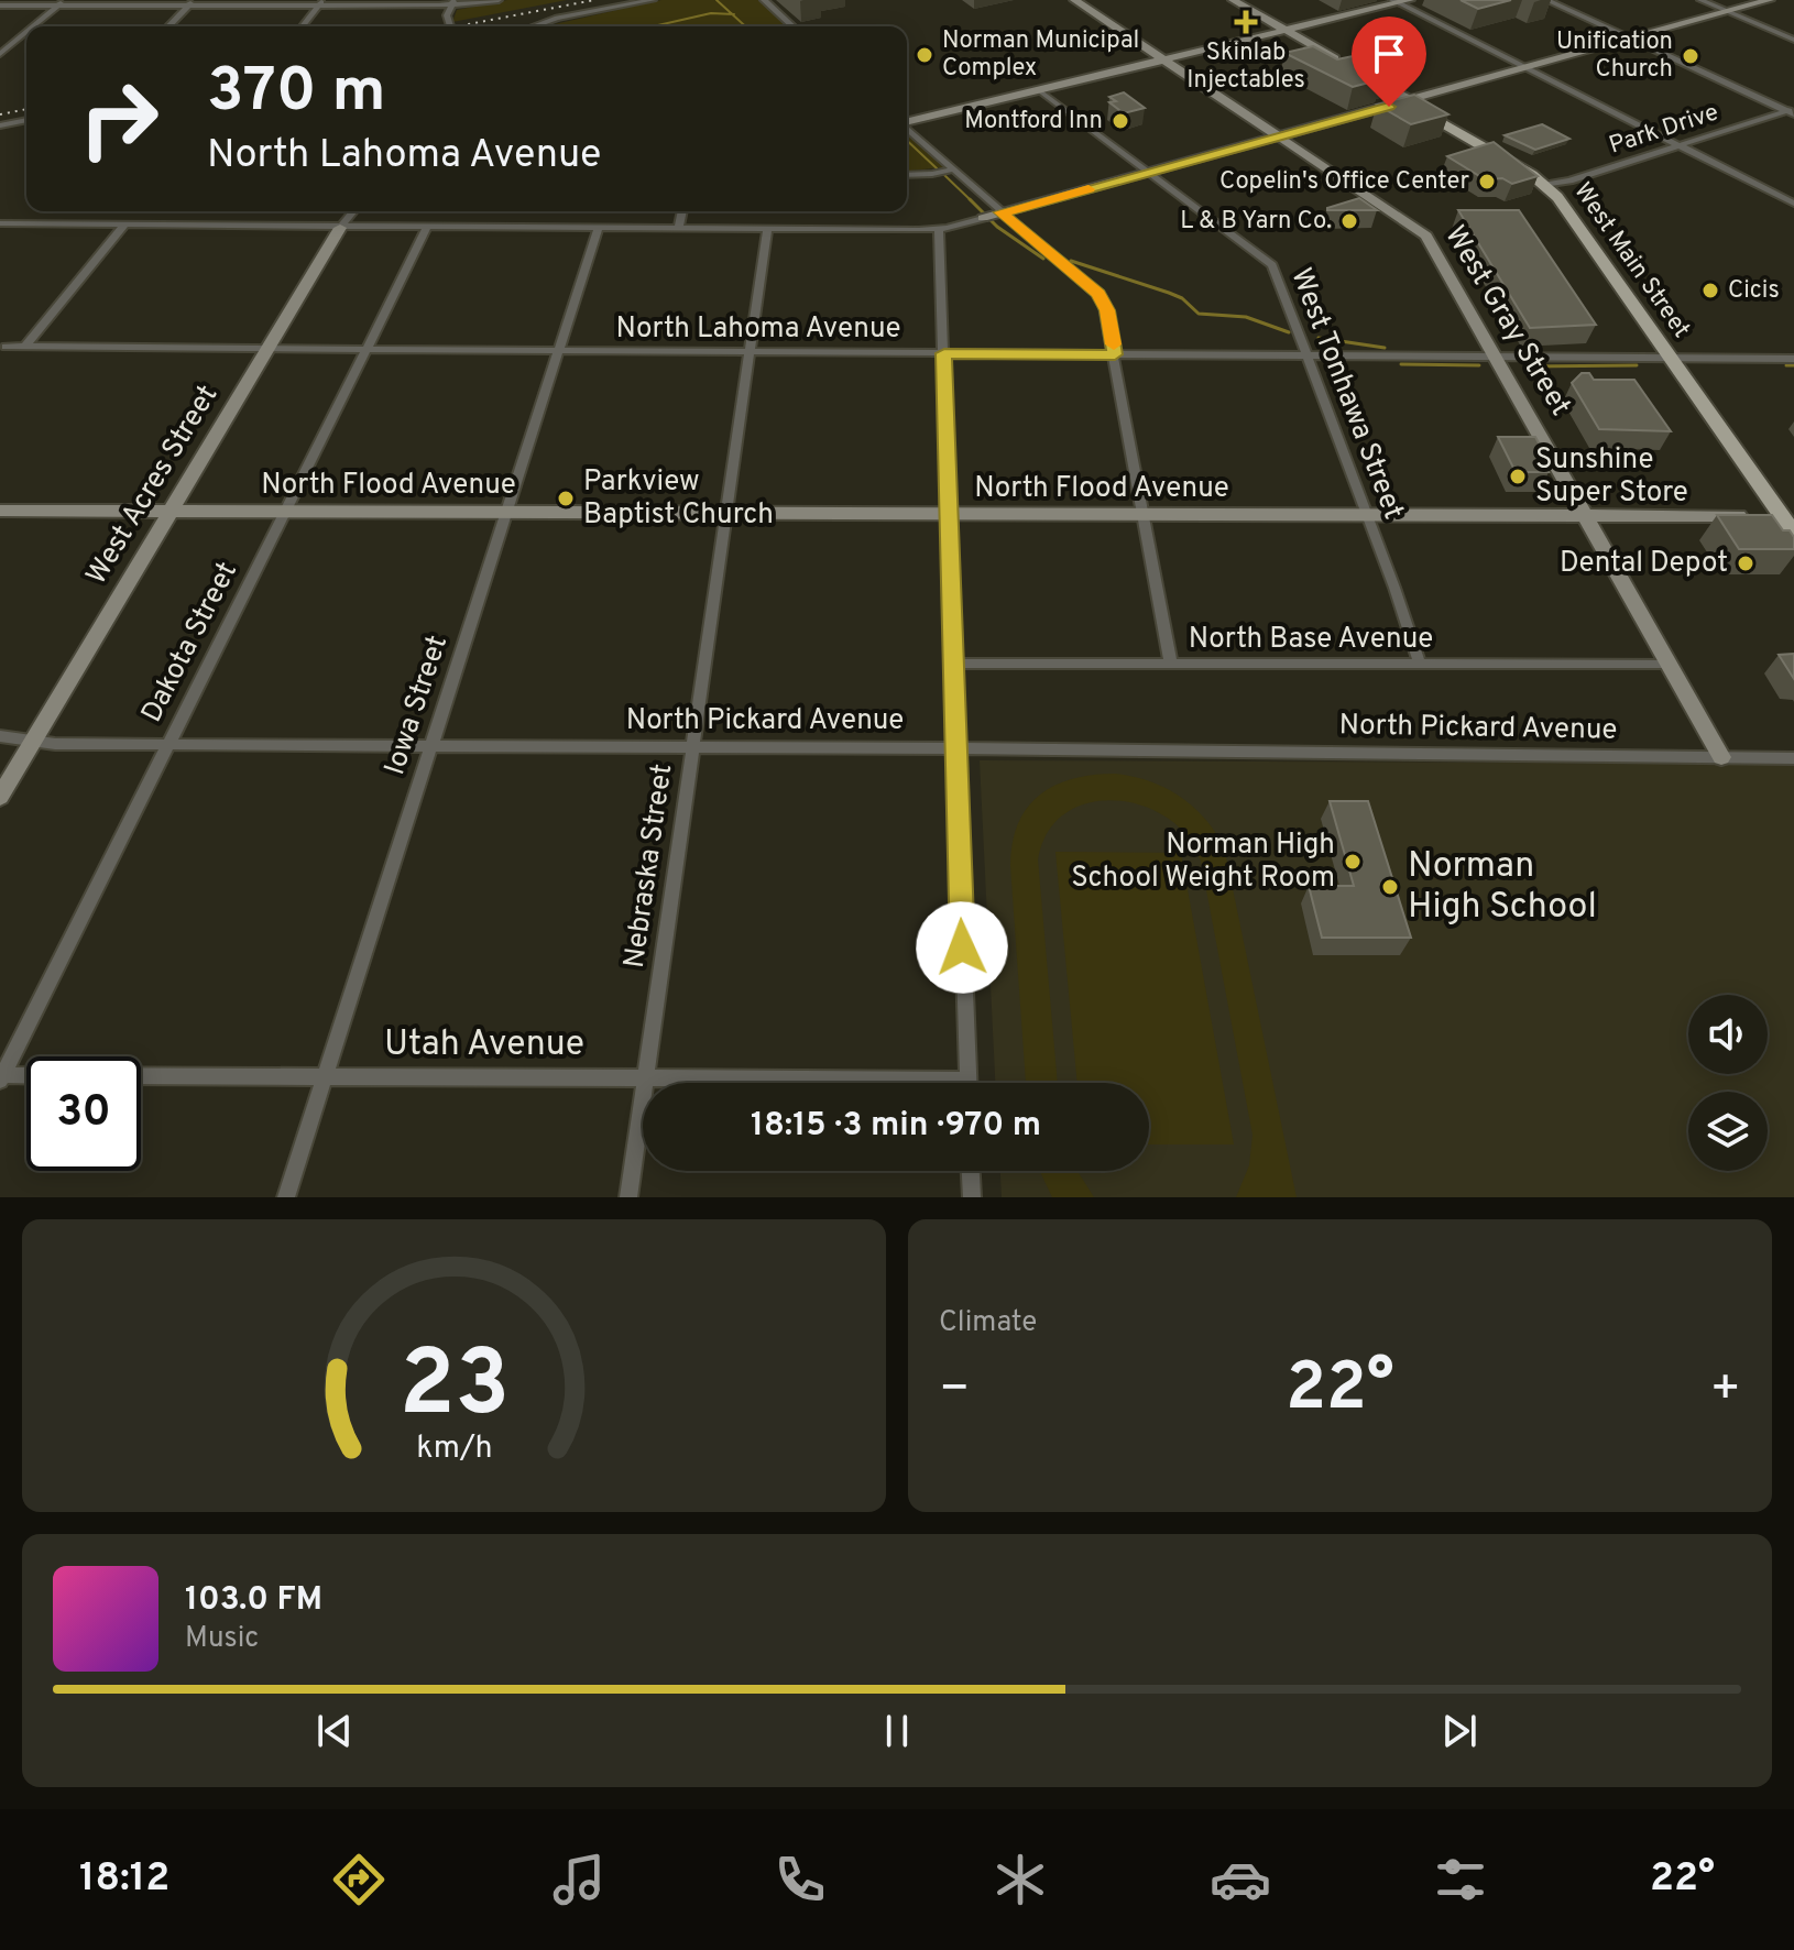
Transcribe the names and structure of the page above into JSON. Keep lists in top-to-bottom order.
{
  "streets": {
    "main road": ["West Main Street"],
    "street": [
      "Park Drive",
      "West Gray Street",
      "North Lahoma Avenue",
      "West Tonhawa Street",
      "West Acres Street",
      "North Flood Avenue",
      "North Base Avenue",
      "Dakota Street",
      "Iowa Street",
      "North Pickard Avenue",
      "Nebraska Street",
      "Utah Avenue"
    ]
  },
  "crossings": [
    ["Park Drive", "West Main Street"],
    ["West Main Street", "North Lahoma Avenue"],
    ["West Main Street", "North Flood Avenue"],
    ["West Gray Street", "North Lahoma Avenue"],
    ["West Gray Street", "North Flood Avenue"],
    ["West Gray Street", "North Base Avenue"],
    ["West Gray Street", "North Pickard Avenue"],
    ["North Lahoma Avenue", "West Tonhawa Street"],
    ["North Lahoma Avenue", "West Acres Street"],
    ["North Lahoma Avenue", "Dakota Street"],
    ["North Lahoma Avenue", "Iowa Street"],
    ["North Lahoma Avenue", "Nebraska Street"],
    ["West Tonhawa Street", "North Flood Avenue"],
    ["West Tonhawa Street", "North Base Avenue"],
    ["West Acres Street", "North Flood Avenue"],
    ["West Acres Street", "North Pickard Avenue"],
    ["North Flood Avenue", "Dakota Street"],
    ["North Flood Avenue", "Iowa Street"],
    ["North Flood Avenue", "Nebraska Street"],
    ["Dakota Street", "North Pickard Avenue"],
    ["Dakota Street", "Utah Avenue"],
    ["Iowa Street", "North Pickard Avenue"],
    ["Iowa Street", "Utah Avenue"],
    ["North Pickard Avenue", "Nebraska Street"],
    ["Nebraska Street", "Utah Avenue"]
  ],
  "places": {
    "health": ["Skinlab Injectables"],
    "other": [
      "Norman Municipal Complex",
      "Unification Church",
      "Montford Inn",
      "Copelin's Office Center",
      "L & B Yarn Co.",
      "Cicis",
      "Sunshine Super Store",
      "Parkview Baptist Church",
      "Dental Depot",
      "Norman High School Weight Room",
      "Norman High School"
    ]
  },
  "page": {
    "turn": ["370 m", "North Lahoma Avenue"],
    "limit": "30",
    "trip": "18:15 · 3 min · 970 m",
    "tile": "Climate",
    "heat": ["−", "22°", "+"],
    "song": ["103.0 FM", "Music"],
    "tabs": ["18:12", "22°"],
    "gauge": ["23", "km/h"]
  }
}
